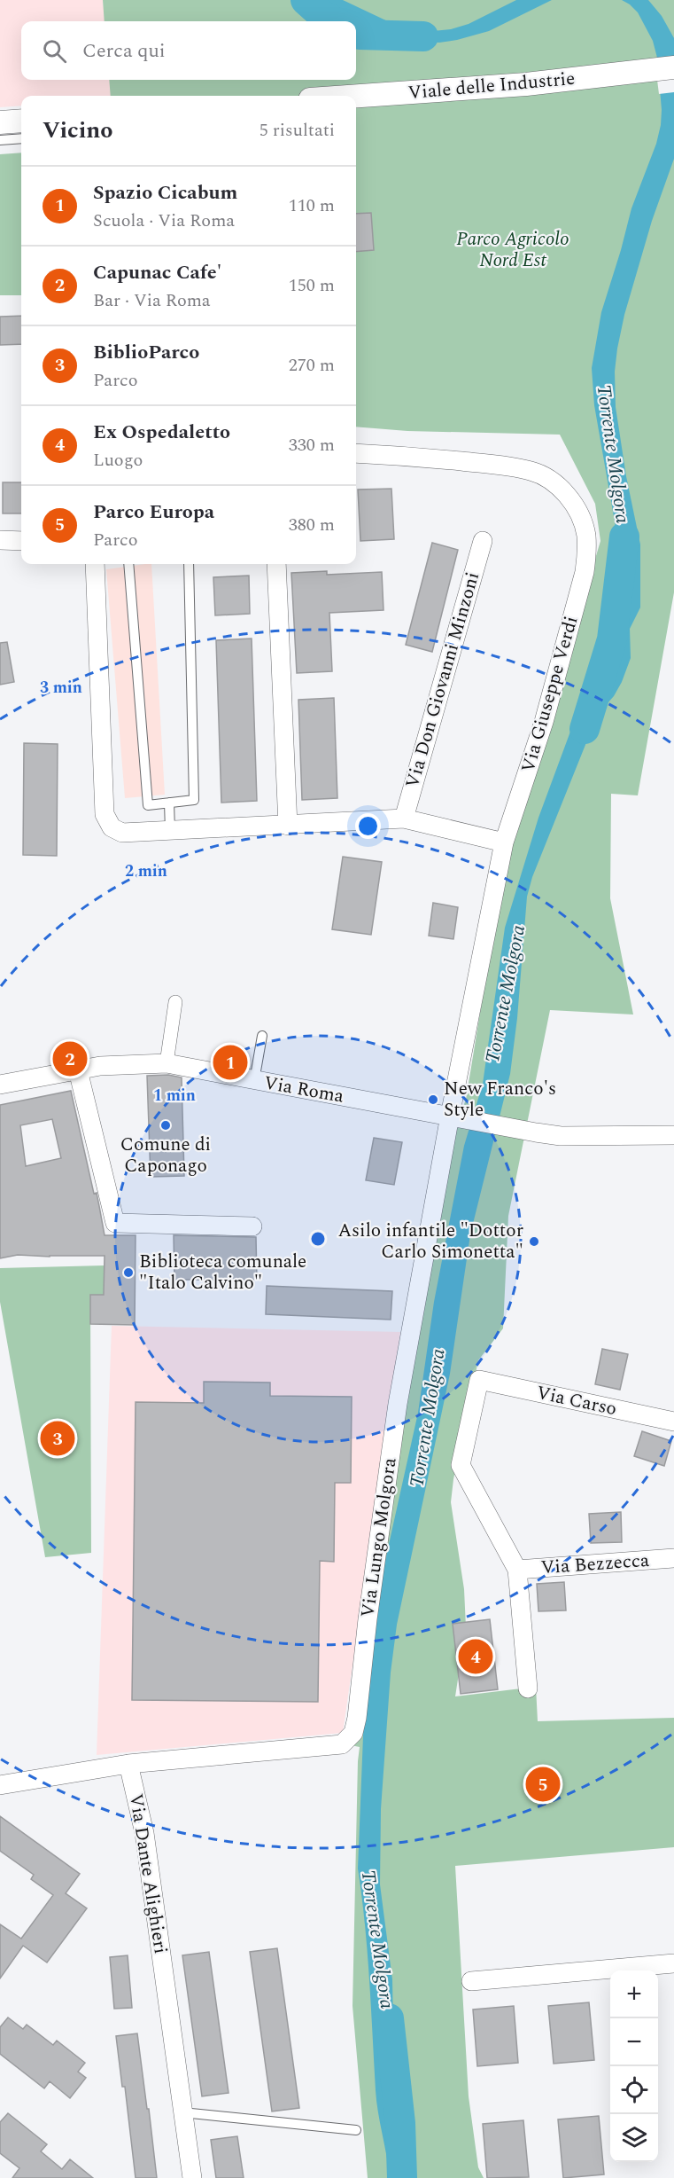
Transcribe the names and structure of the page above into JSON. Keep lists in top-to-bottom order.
{
  "streets": {
    "street": [
      "Viale delle Industrie",
      "Via Don Giovanni Minzoni",
      "Via Giuseppe Verdi",
      "Via Roma",
      "Via Carso",
      "Via Lungo Molgora",
      "Via Bezzecca",
      "Via Dante Alighieri"
    ]
  },
  "crossings": [
    ["Via Giuseppe Verdi", "Via Roma"],
    ["Via Giuseppe Verdi", "Via Lungo Molgora"],
    ["Via Roma", "Via Lungo Molgora"],
    ["Via Carso", "Via Bezzecca"],
    ["Via Lungo Molgora", "Via Dante Alighieri"]
  ],
  "water": ["Torrente Molgora"],
  "parks": ["Parco Agricolo Nord Est"],
  "places": [
    "New Franco's Style",
    "Comune di Caponago",
    "Asilo infantile \"Dottor Carlo Simonetta\"",
    "Biblioteca comunale \"Italo Calvino\""
  ],
  "page": {
    "search": "Cerca qui",
    "heading": ["Vicino", "5 risultati"],
    "list": [
      {
        "mark": "1",
        "name": "Spazio Cicabum",
        "note": "Scuola · Via Roma",
        "value": "110 m"
      },
      {
        "mark": "2",
        "name": "Capunac Cafe'",
        "note": "Bar · Via Roma",
        "value": "150 m"
      },
      {
        "mark": "3",
        "name": "BiblioParco",
        "note": "Parco",
        "value": "270 m"
      },
      {
        "mark": "4",
        "name": "Ex Ospedaletto",
        "note": "Luogo",
        "value": "330 m"
      },
      {
        "mark": "5",
        "name": "Parco Europa",
        "note": "Parco",
        "value": "380 m"
      }
    ],
    "pins": [
      "2",
      "1",
      "3",
      "4",
      "5"
    ],
    "map_buttons": ["+", "−"]
  },
  "rings": ["3 min", "2 min", "1 min"]
}
